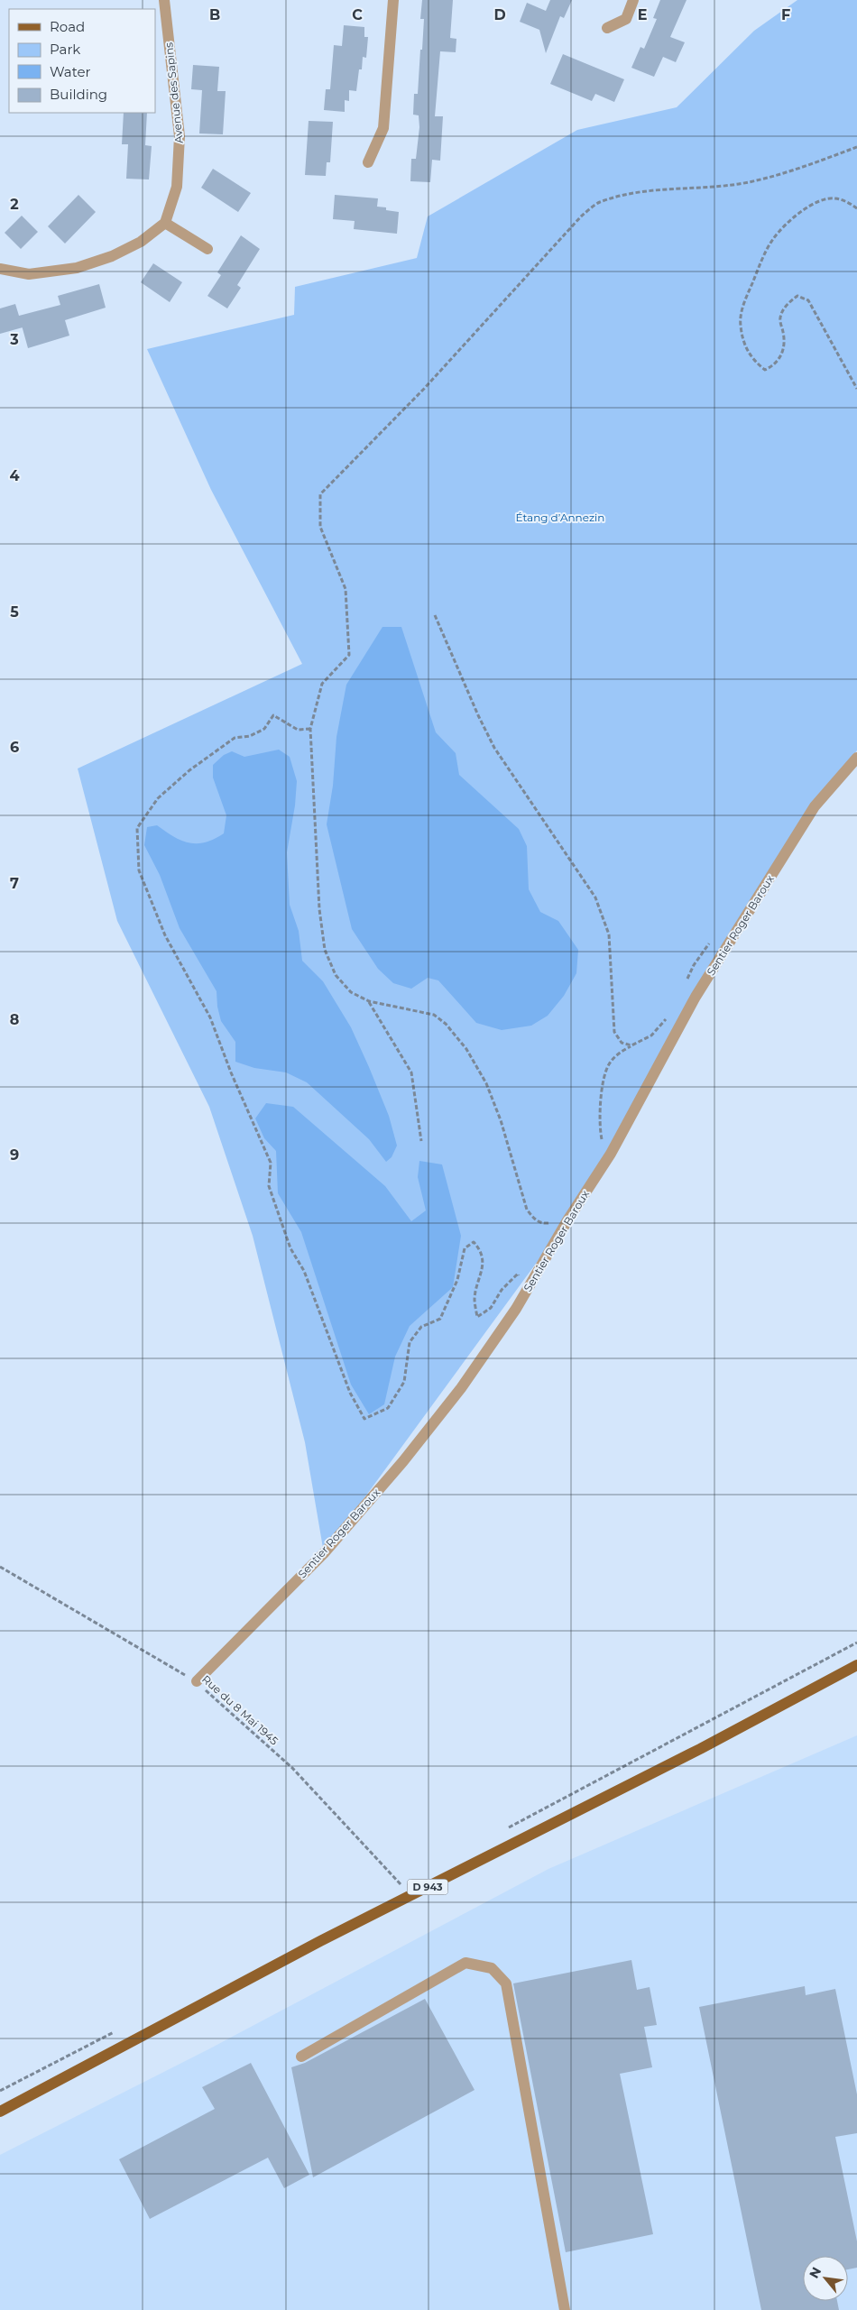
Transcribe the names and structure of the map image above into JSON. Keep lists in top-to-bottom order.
{
  "streets": {
    "main road": ["D 943"],
    "street": ["Avenue des Sapins", "Sentier Roger Baroux"],
    "path": ["Rue du 8 Mai 1945"]
  },
  "crossings": [
    ["Sentier Roger Baroux", "Rue du 8 Mai 1945"],
    ["Rue du 8 Mai 1945", "D 943"]
  ],
  "parks": ["Étang d’Annezin"],
  "legend": [
    "Road",
    "Park",
    "Water",
    "Building"
  ],
  "north": "top left",
  "grid": {
    "columns": [
      "B",
      "C",
      "D",
      "E",
      "F"
    ],
    "rows": [
      "2",
      "3",
      "4",
      "5",
      "6",
      "7",
      "8",
      "9"
    ]
  }
}
